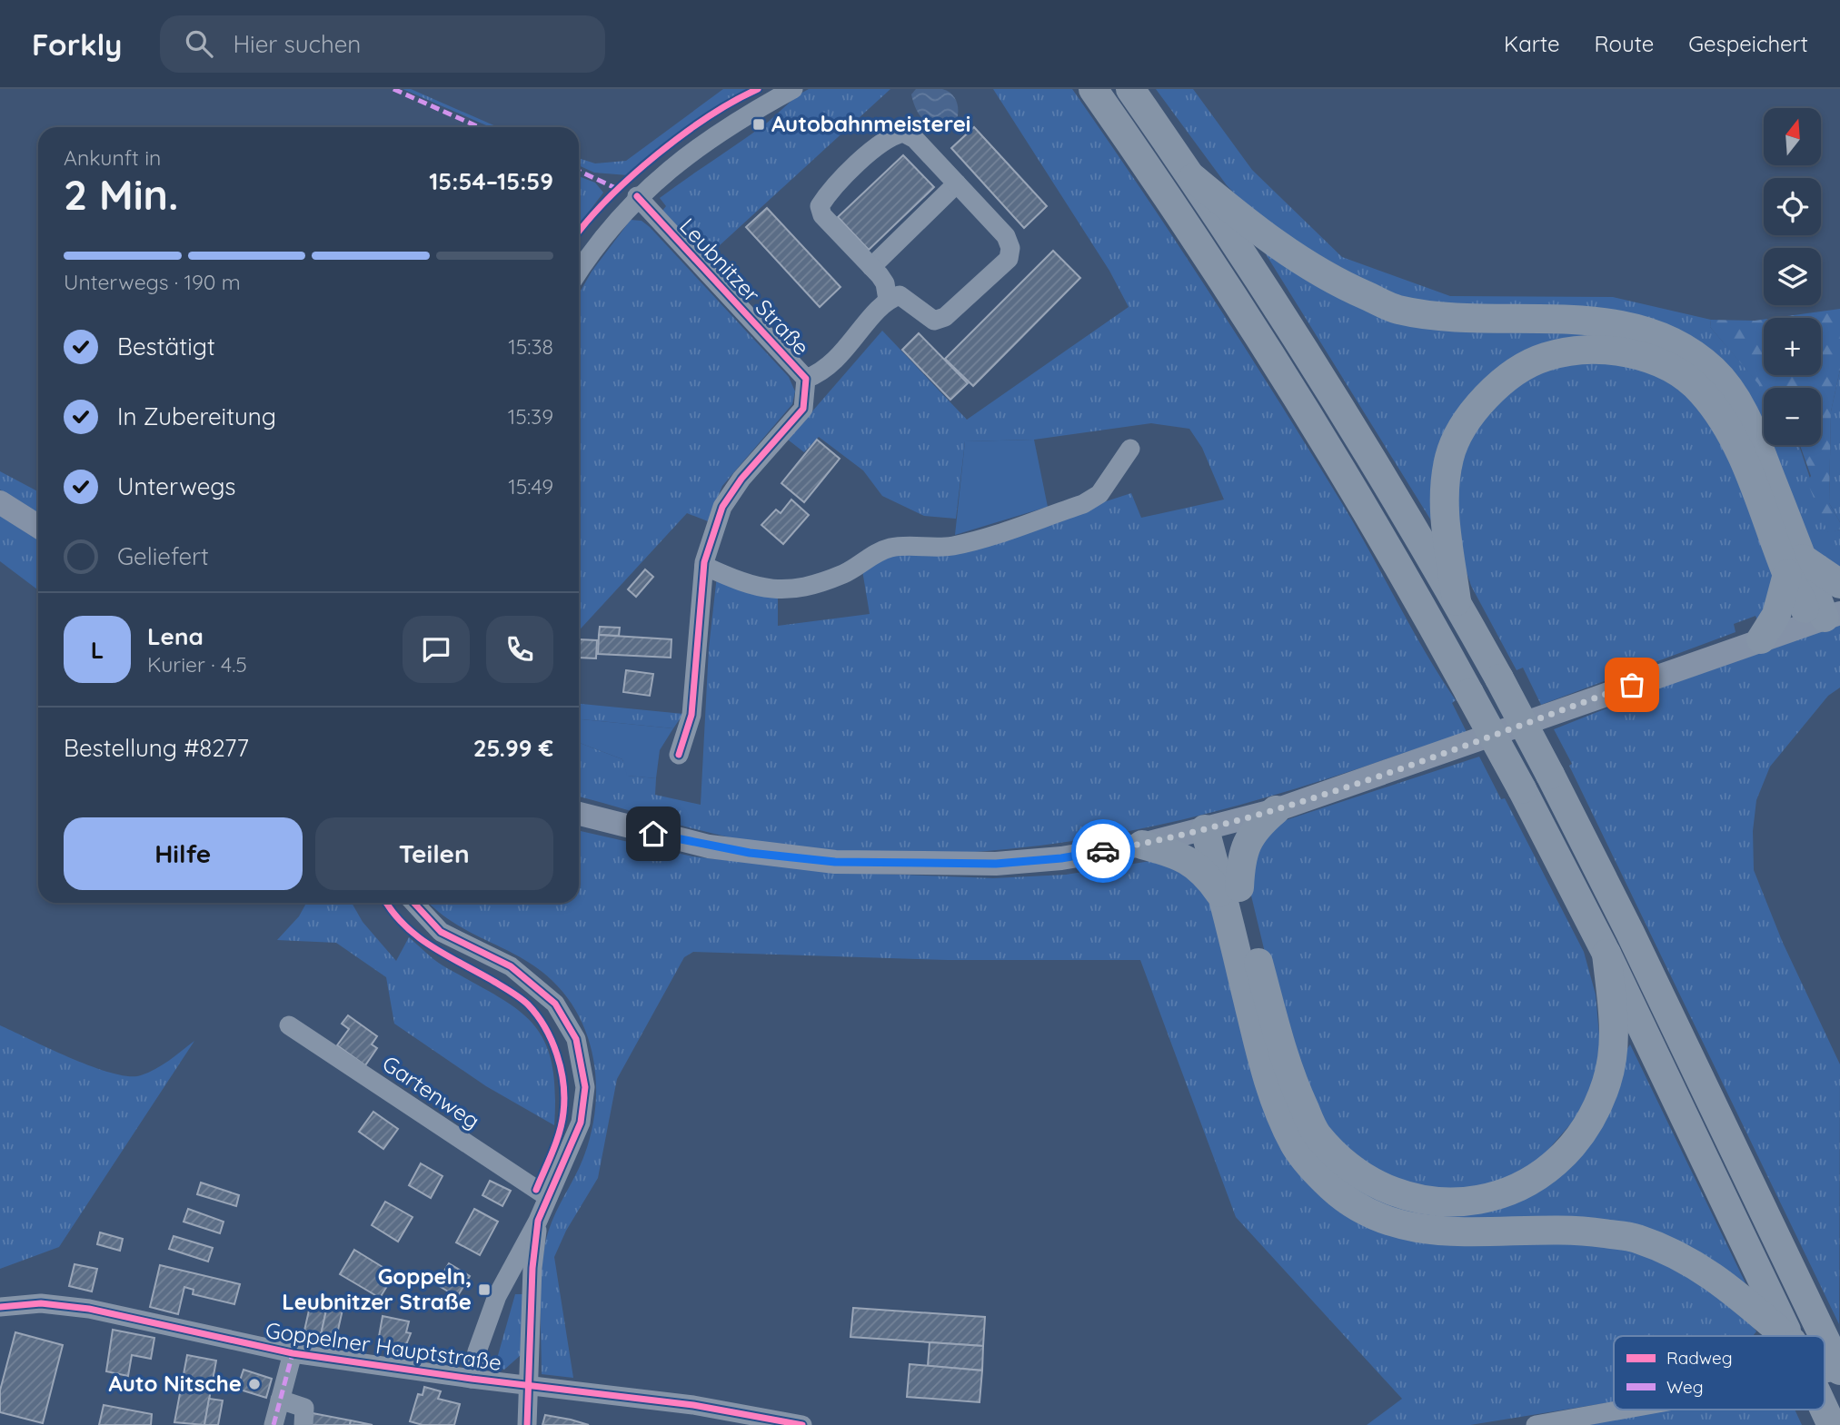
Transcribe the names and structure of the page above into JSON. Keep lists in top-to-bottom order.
{
  "streets": {
    "street": ["Leubnitzer Straße", "Gartenweg", "Goppelner Hauptstraße"]
  },
  "places": {
    "transit": ["Autobahnmeisterei", "Goppeln, Leubnitzer Straße"],
    "other": ["Auto Nitsche"]
  },
  "legend": ["Radweg", "Weg"],
  "north": "top",
  "page": {
    "header": "Forkly",
    "search": "Hier suchen",
    "nav": ["Karte", "Route", "Gespeichert"],
    "map_buttons": ["+", "−"],
    "heading": ["2 Min.", "Ankunft in", "15:54–15:59"],
    "panel": [
      "Lena",
      "Kurier · 4.5",
      "Bestellung #8277",
      "25.99 €"
    ],
    "bar": "Unterwegs · 190 m",
    "list": [
      ["Bestätigt", "15:38"],
      ["In Zubereitung", "15:39"],
      ["Unterwegs", "15:49"],
      "Geliefert"
    ],
    "round": "L",
    "buttons": ["Hilfe", "Teilen"]
  }
}
